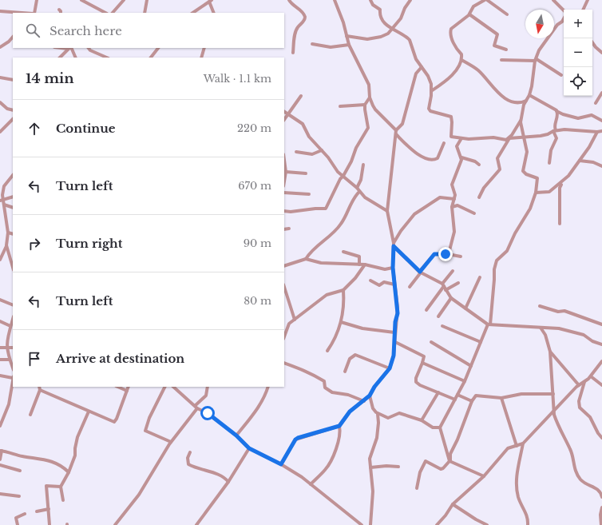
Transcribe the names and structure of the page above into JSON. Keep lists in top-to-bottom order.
{
  "north": "bottom",
  "page": {
    "map_buttons": ["+", "−"],
    "search": "Search here",
    "heading": ["14 min", "Walk · 1.1 km"],
    "list": [
      ["Continue", "220 m"],
      ["Turn left", "670 m"],
      ["Turn right", "90 m"],
      ["Turn left", "80 m"],
      "Arrive at destination"
    ]
  }
}
